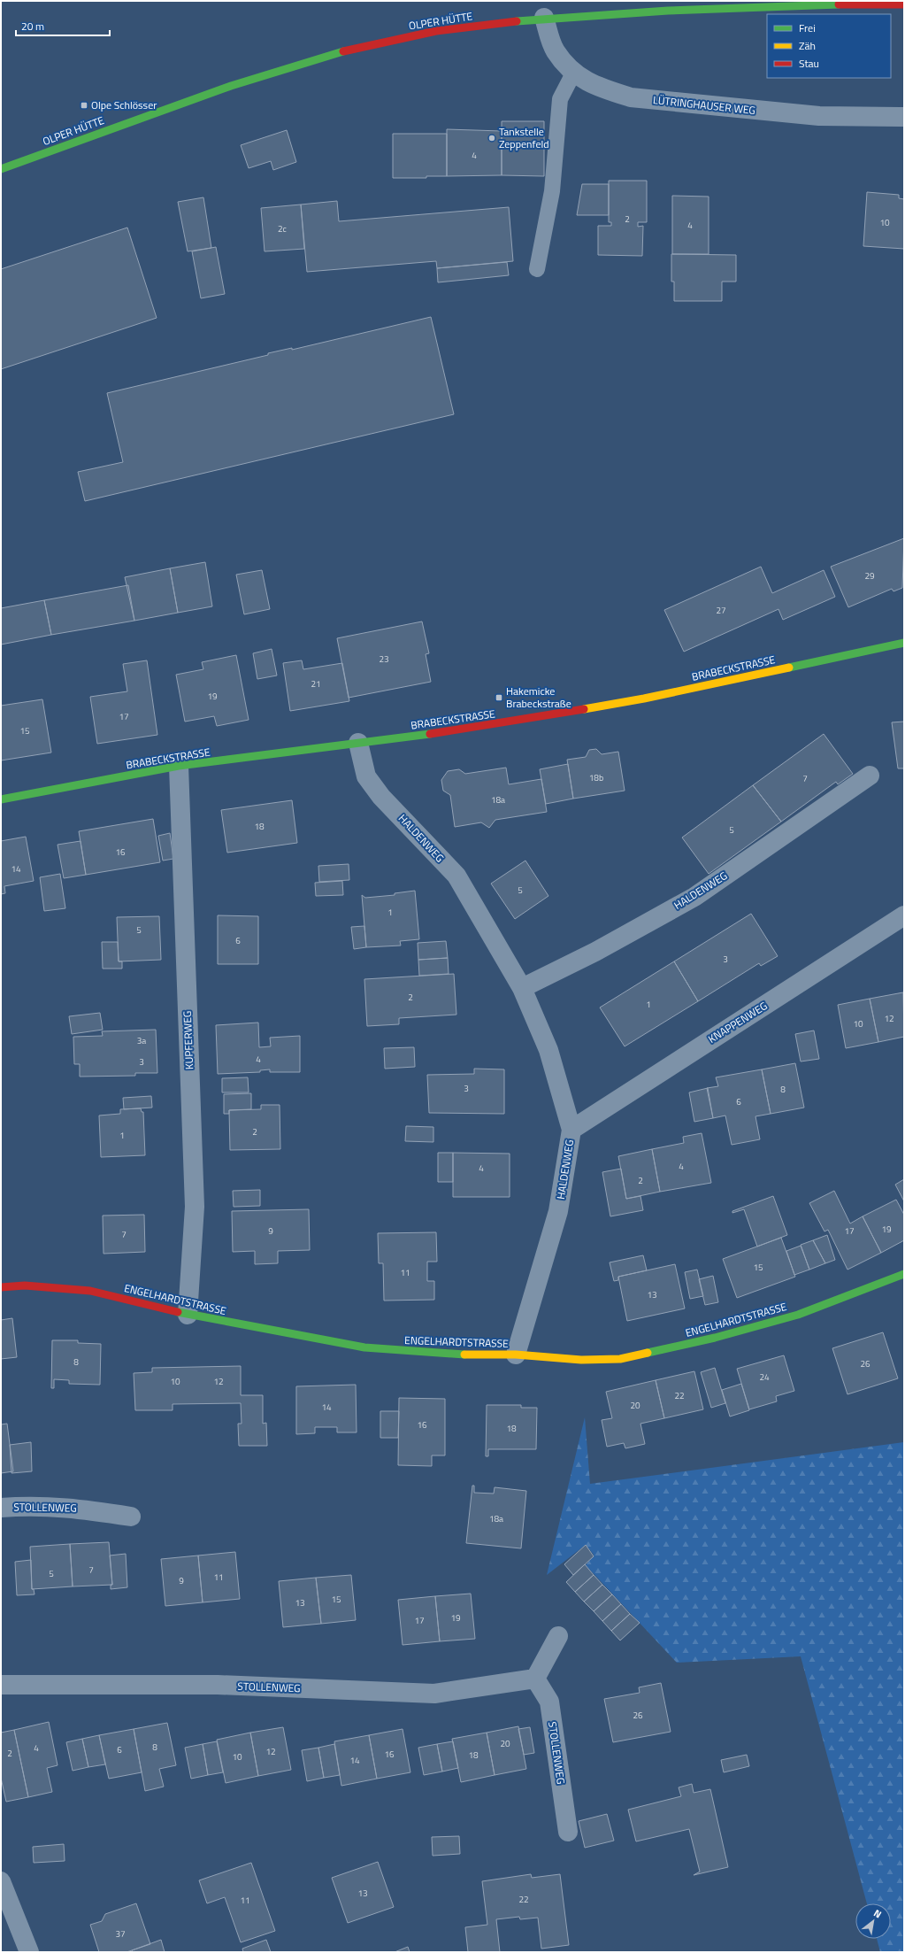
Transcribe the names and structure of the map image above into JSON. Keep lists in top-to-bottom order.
{
  "streets": {
    "street": [
      "OLPER HÜTTE",
      "LÜTRINGHAUSER WEG",
      "BRABECKSTRASSE",
      "HALDENWEG",
      "KNAPPENWEG",
      "KUPFERWEG",
      "ENGELHARDTSTRASSE",
      "STOLLENWEG"
    ]
  },
  "crossings": [
    ["OLPER HÜTTE", "LÜTRINGHAUSER WEG"],
    ["BRABECKSTRASSE", "HALDENWEG"],
    ["BRABECKSTRASSE", "KUPFERWEG"],
    ["HALDENWEG", "KNAPPENWEG"],
    ["HALDENWEG", "ENGELHARDTSTRASSE"],
    ["KUPFERWEG", "ENGELHARDTSTRASSE"]
  ],
  "places": {
    "transit": ["Olpe Schlösser", "Hakemicke Brabeckstraße"],
    "other": ["Tankstelle Zeppenfeld"]
  },
  "house_numbers": [
    "4",
    "2",
    "10",
    "4",
    "2c",
    "29",
    "27",
    "23",
    "21",
    "19",
    "17",
    "15",
    "18b",
    "7",
    "18a",
    "18",
    "5",
    "16",
    "14",
    "5",
    "1",
    "5",
    "6",
    "3",
    "2",
    "1",
    "12",
    "10",
    "3a",
    "4",
    "3",
    "3",
    "8",
    "6",
    "2",
    "1",
    "4",
    "4",
    "2",
    "19",
    "9",
    "17",
    "7",
    "15",
    "11",
    "13",
    "8",
    "26",
    "24",
    "10",
    "12",
    "22",
    "20",
    "14",
    "16",
    "18",
    "18a",
    "7",
    "5",
    "11",
    "9",
    "15",
    "13",
    "19",
    "17",
    "26",
    "20",
    "8",
    "4",
    "6",
    "12",
    "2",
    "16",
    "18",
    "10",
    "14",
    "13",
    "22",
    "11",
    "37"
  ],
  "legend": ["Frei", "Zäh", "Stau"],
  "scale_bar": "20 m",
  "north": "top right"
}
